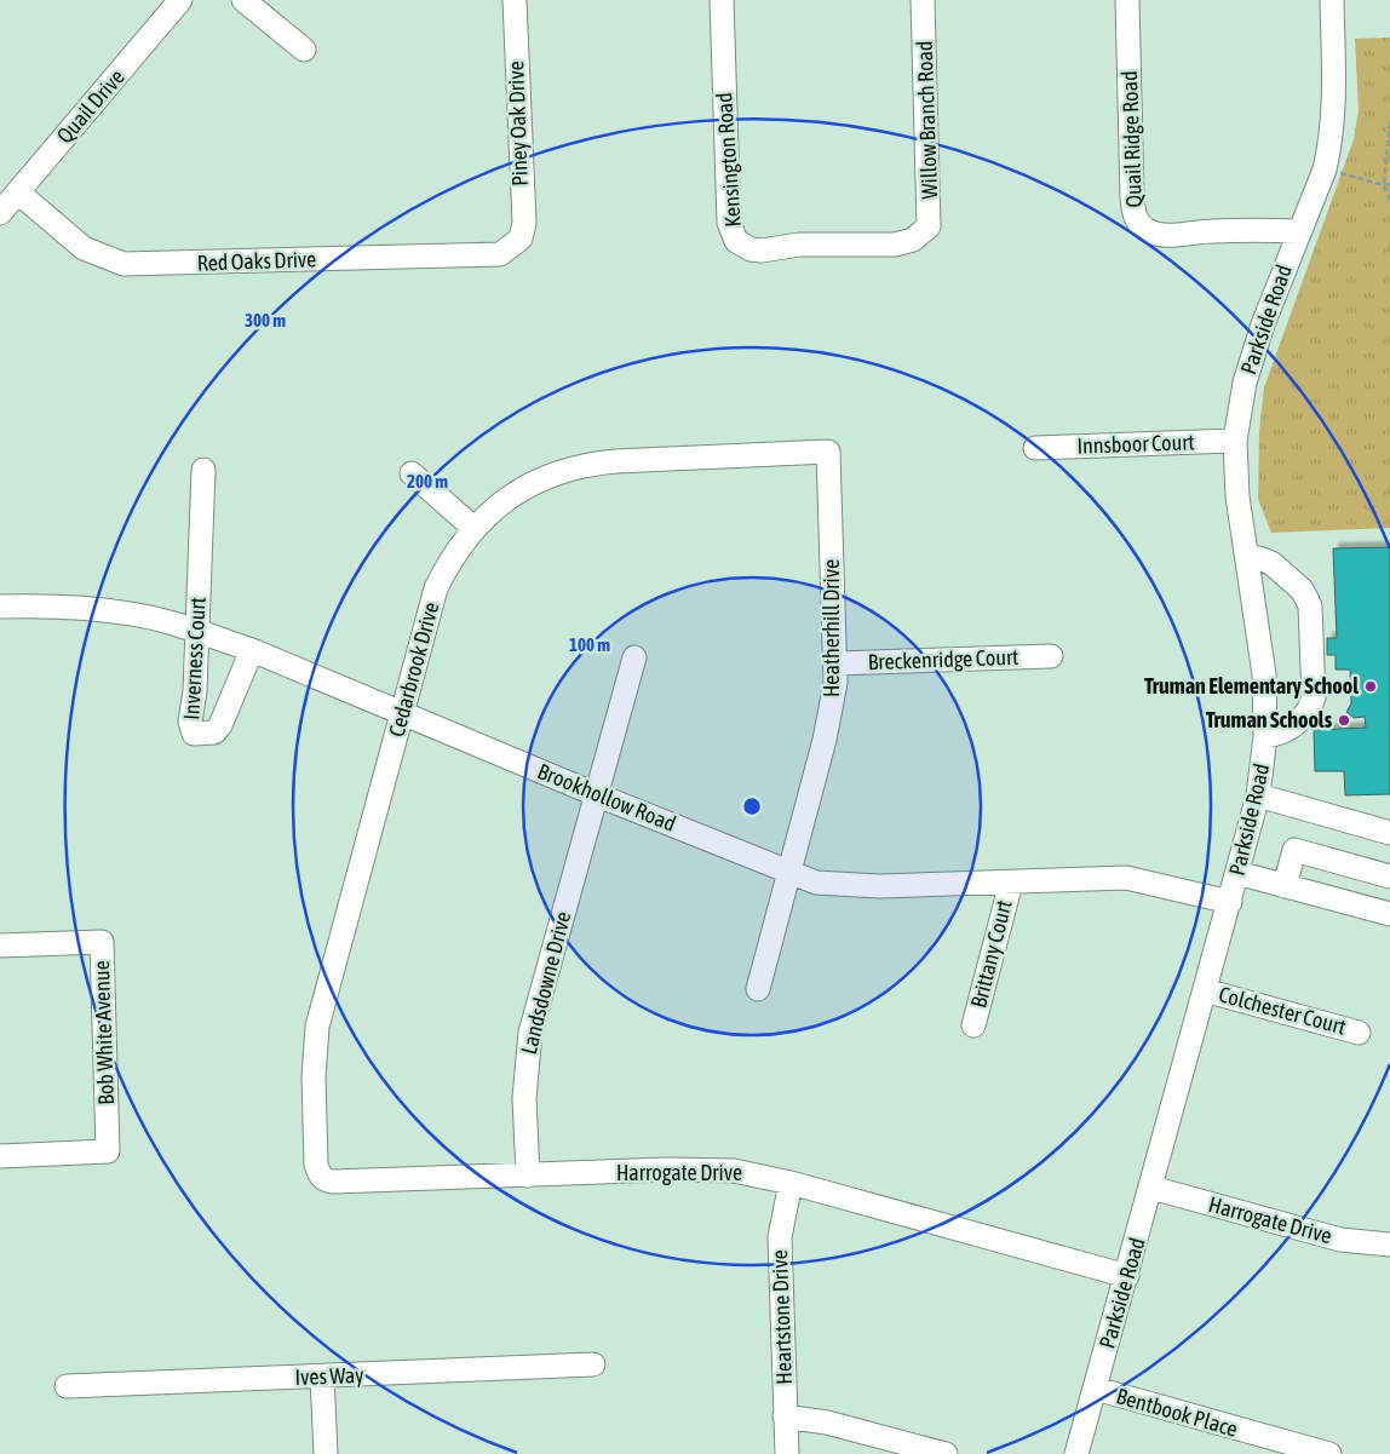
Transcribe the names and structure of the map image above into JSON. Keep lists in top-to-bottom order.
{
  "streets": {
    "street": [
      "Quail Drive",
      "Willow Branch Road",
      "Piney Oak Drive",
      "Quail Ridge Road",
      "Kensington Road",
      "Red Oaks Drive",
      "Parkside Road",
      "Innsboor Court",
      "Heatherhill Drive",
      "Inverness Court",
      "Breckenridge Court",
      "Cedarbrook Drive",
      "Brookhollow Road",
      "Brittany Court",
      "Landsdowne Drive",
      "Colchester Court",
      "Bob White Avenue",
      "Harrogate Drive",
      "Heartstone Drive",
      "Ives Way",
      "Bentbook Place"
    ]
  },
  "crossings": [
    ["Quail Drive", "Red Oaks Drive"],
    ["Willow Branch Road", "Kensington Road"],
    ["Piney Oak Drive", "Red Oaks Drive"],
    ["Quail Ridge Road", "Parkside Road"],
    ["Parkside Road", "Innsboor Court"],
    ["Parkside Road", "Brookhollow Road"],
    ["Parkside Road", "Colchester Court"],
    ["Parkside Road", "Harrogate Drive"],
    ["Parkside Road", "Bentbook Place"],
    ["Heatherhill Drive", "Breckenridge Court"],
    ["Heatherhill Drive", "Cedarbrook Drive"],
    ["Heatherhill Drive", "Brookhollow Road"],
    ["Inverness Court", "Brookhollow Road"],
    ["Cedarbrook Drive", "Brookhollow Road"],
    ["Cedarbrook Drive", "Harrogate Drive"],
    ["Brookhollow Road", "Brittany Court"],
    ["Brookhollow Road", "Landsdowne Drive"],
    ["Landsdowne Drive", "Harrogate Drive"],
    ["Harrogate Drive", "Heartstone Drive"]
  ],
  "places": ["Truman Elementary School", "Truman Schools"],
  "rings": ["300 m", "200 m", "100 m"]
}
